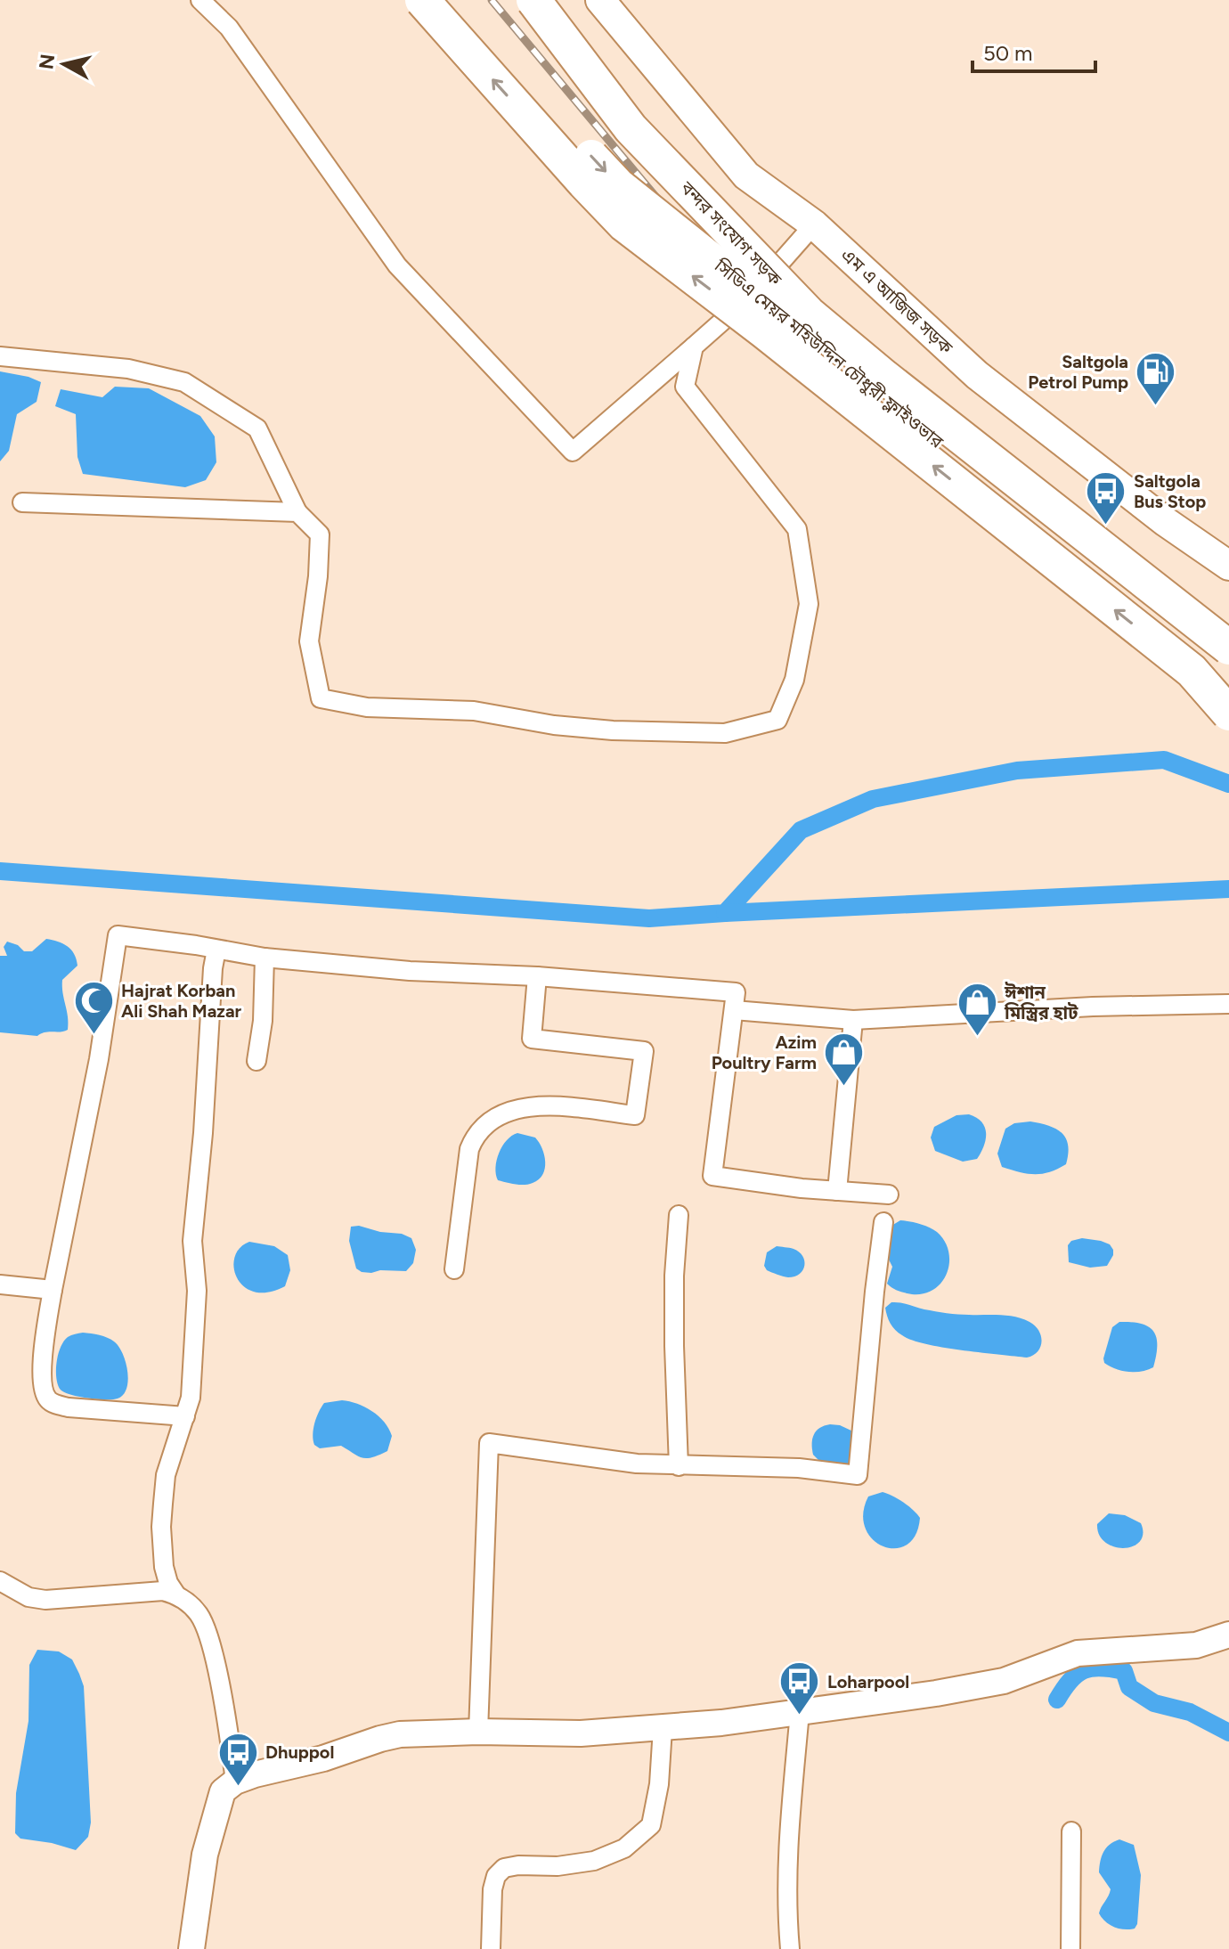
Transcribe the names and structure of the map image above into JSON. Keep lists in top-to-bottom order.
{
  "streets": {
    "highway": ["বন্দর সংযোগ সড়ক", "সিডিএ মেয়র মহিউদ্দিন চৌধুরী ফ্লাইওভার"],
    "main road": ["এম এ আজিজ সড়ক"]
  },
  "places": {
    "fuel station": ["Saltgola Petrol Pump"],
    "bus stop": ["Saltgola Bus Stop", "Loharpool", "Dhuppol"],
    "mosque": ["Hajrat Korban Ali Shah Mazar"],
    "shop": ["ঈশান মিস্ত্রির হাট", "Azim Poultry Farm"]
  },
  "scale_bar": "50 m",
  "north": "left"
}
